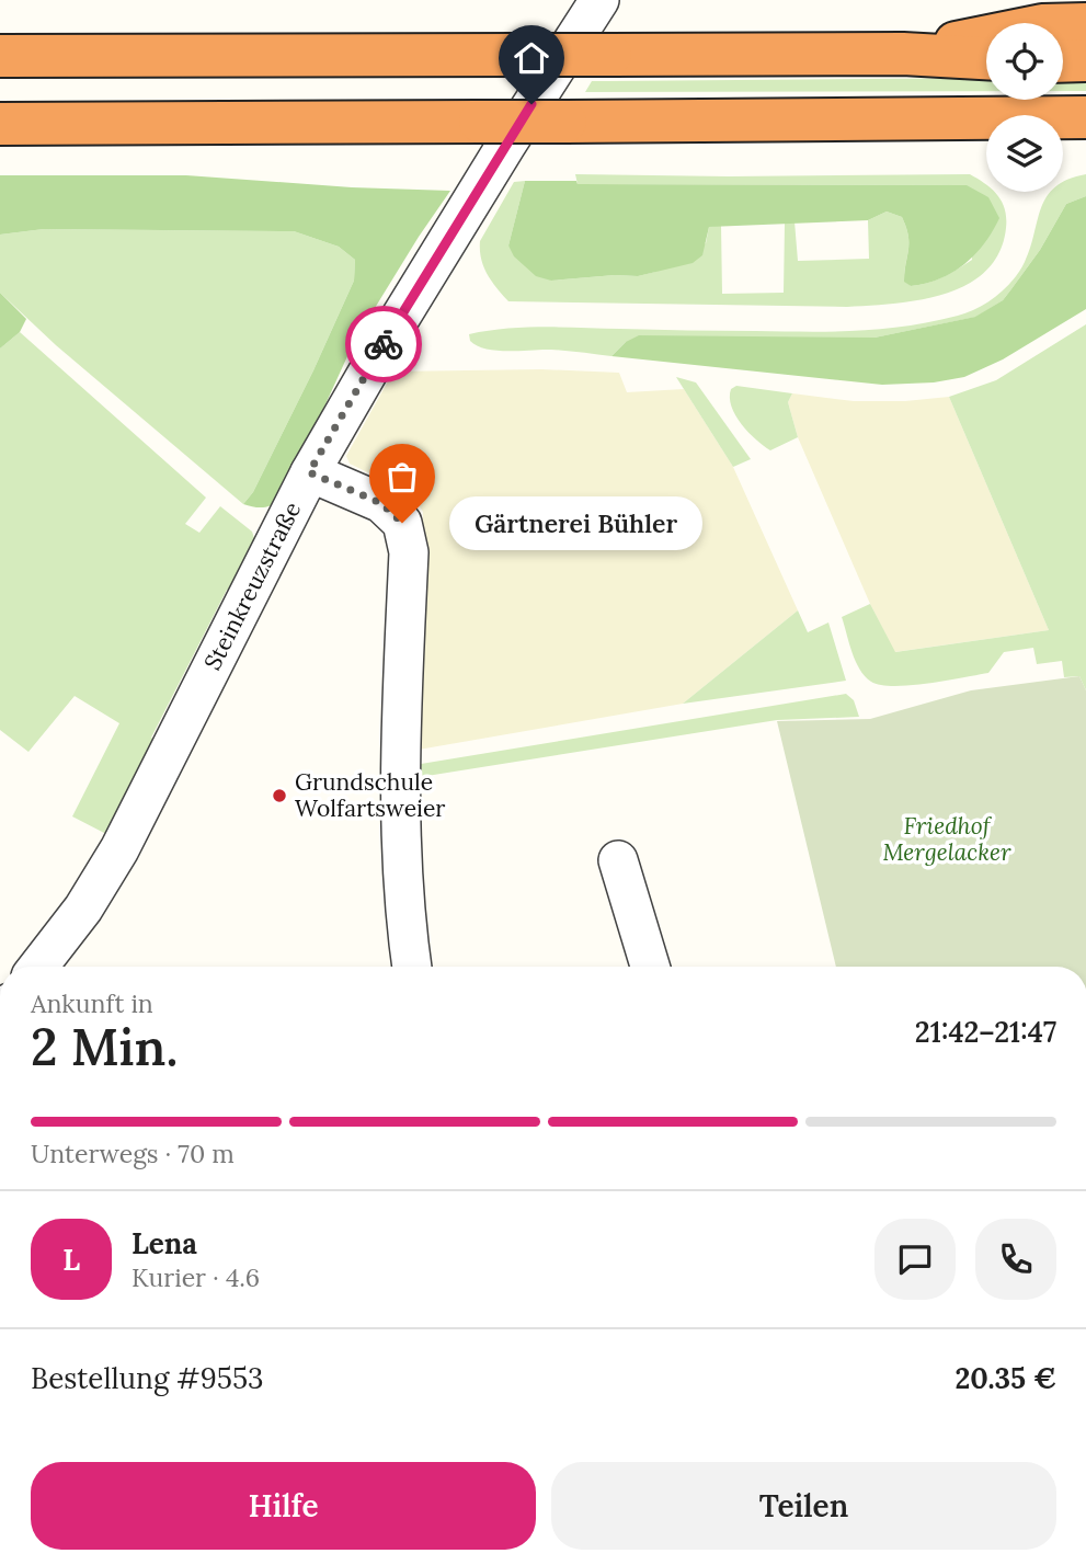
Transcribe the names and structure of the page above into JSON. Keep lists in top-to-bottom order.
{
  "streets": {
    "street": ["Steinkreuzstraße"]
  },
  "parks": ["Friedhof Mergelacker"],
  "places": ["Gärtnerei Bühler", "Grundschule Wolfartsweier"],
  "page": {
    "bubble": "Gärtnerei Bühler",
    "heading": ["2 Min.", "Ankunft in", "21:42–21:47"],
    "panel": [
      "Lena",
      "Kurier · 4.6",
      "Bestellung #9553",
      "20.35 €"
    ],
    "bar": "Unterwegs · 70 m",
    "round": "L",
    "buttons": ["Hilfe", "Teilen"]
  }
}
